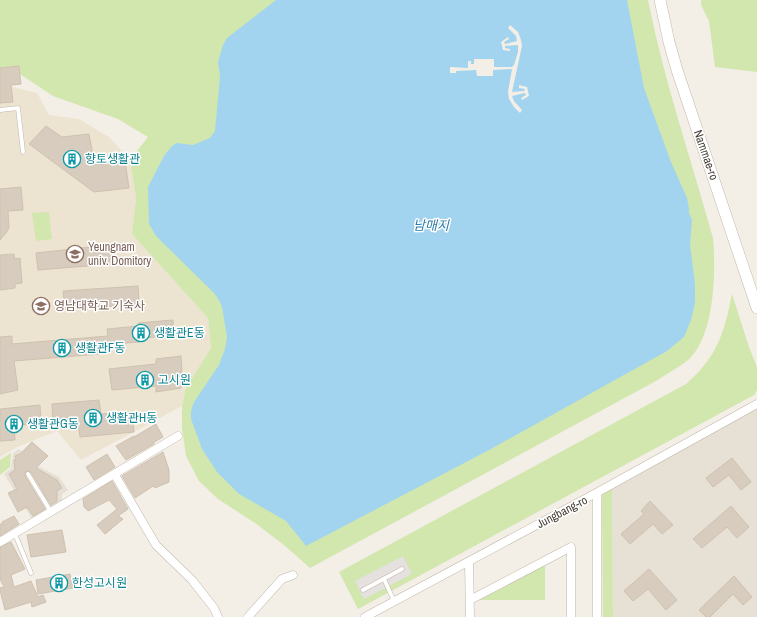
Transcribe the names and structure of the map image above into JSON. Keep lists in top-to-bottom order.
{
  "streets": {
    "street": ["Nammae-ro", "Jungbang-ro"]
  },
  "water": ["남매지"],
  "places": {
    "building": [
      "향토생활관",
      "생활관E동",
      "생활관F동",
      "고시원",
      "생활관H동",
      "생활관G동",
      "한성고시원"
    ],
    "school or university": ["Yeungnam univ. Domitory", "영남대학교 기숙사"]
  }
}
